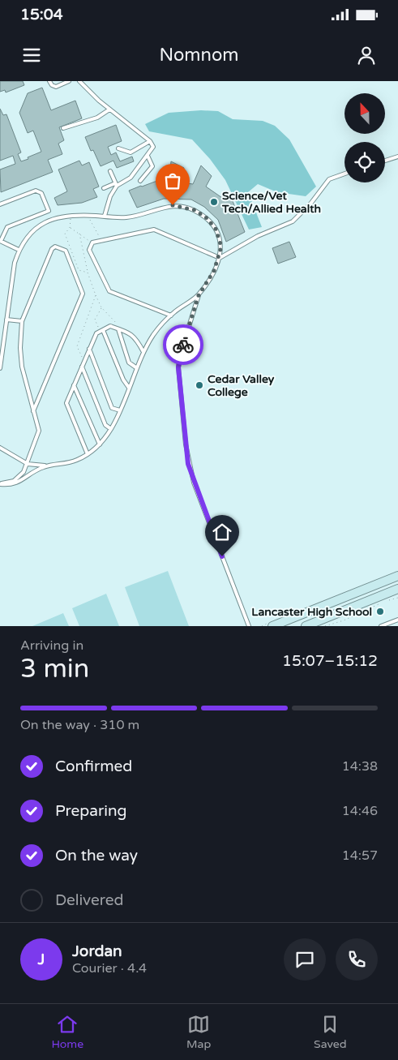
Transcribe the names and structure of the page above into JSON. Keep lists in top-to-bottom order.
{
  "places": ["Science/Vet Tech/Allied Health", "Cedar Valley College", "Lancaster High School"],
  "north": "top",
  "page": {
    "status": "15:04",
    "header": "Nomnom",
    "heading": ["3 min", "Arriving in", "15:07–15:12"],
    "panel": ["Jordan", "Courier · 4.4"],
    "bar": "On the way · 310 m",
    "list": [
      ["Confirmed", "14:38"],
      ["Preparing", "14:46"],
      ["On the way", "14:57"],
      "Delivered"
    ],
    "round": "J",
    "tabs": ["Home", "Map", "Saved"]
  }
}
